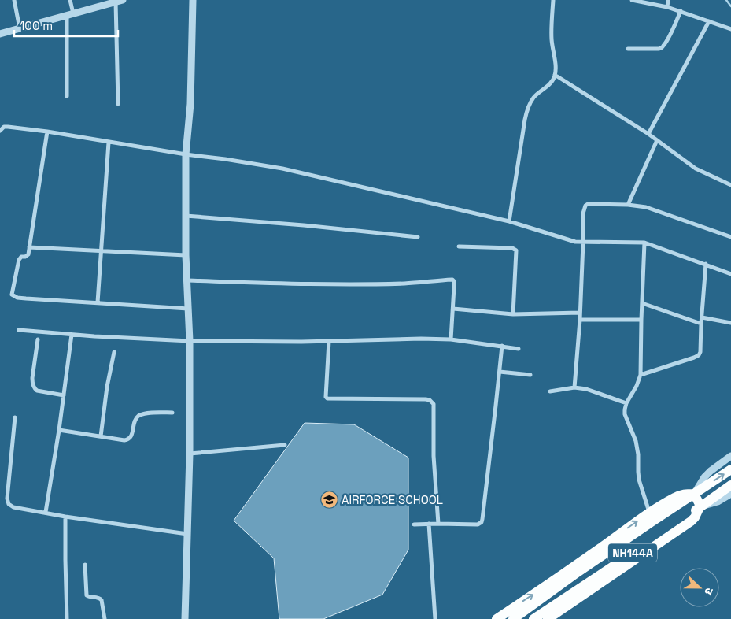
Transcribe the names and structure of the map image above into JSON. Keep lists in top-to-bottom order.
{
  "streets": {
    "highway": ["NH144A"]
  },
  "places": {
    "school or university": ["AIRFORCE SCHOOL"]
  },
  "scale_bar": "100 m",
  "north": "right"
}
